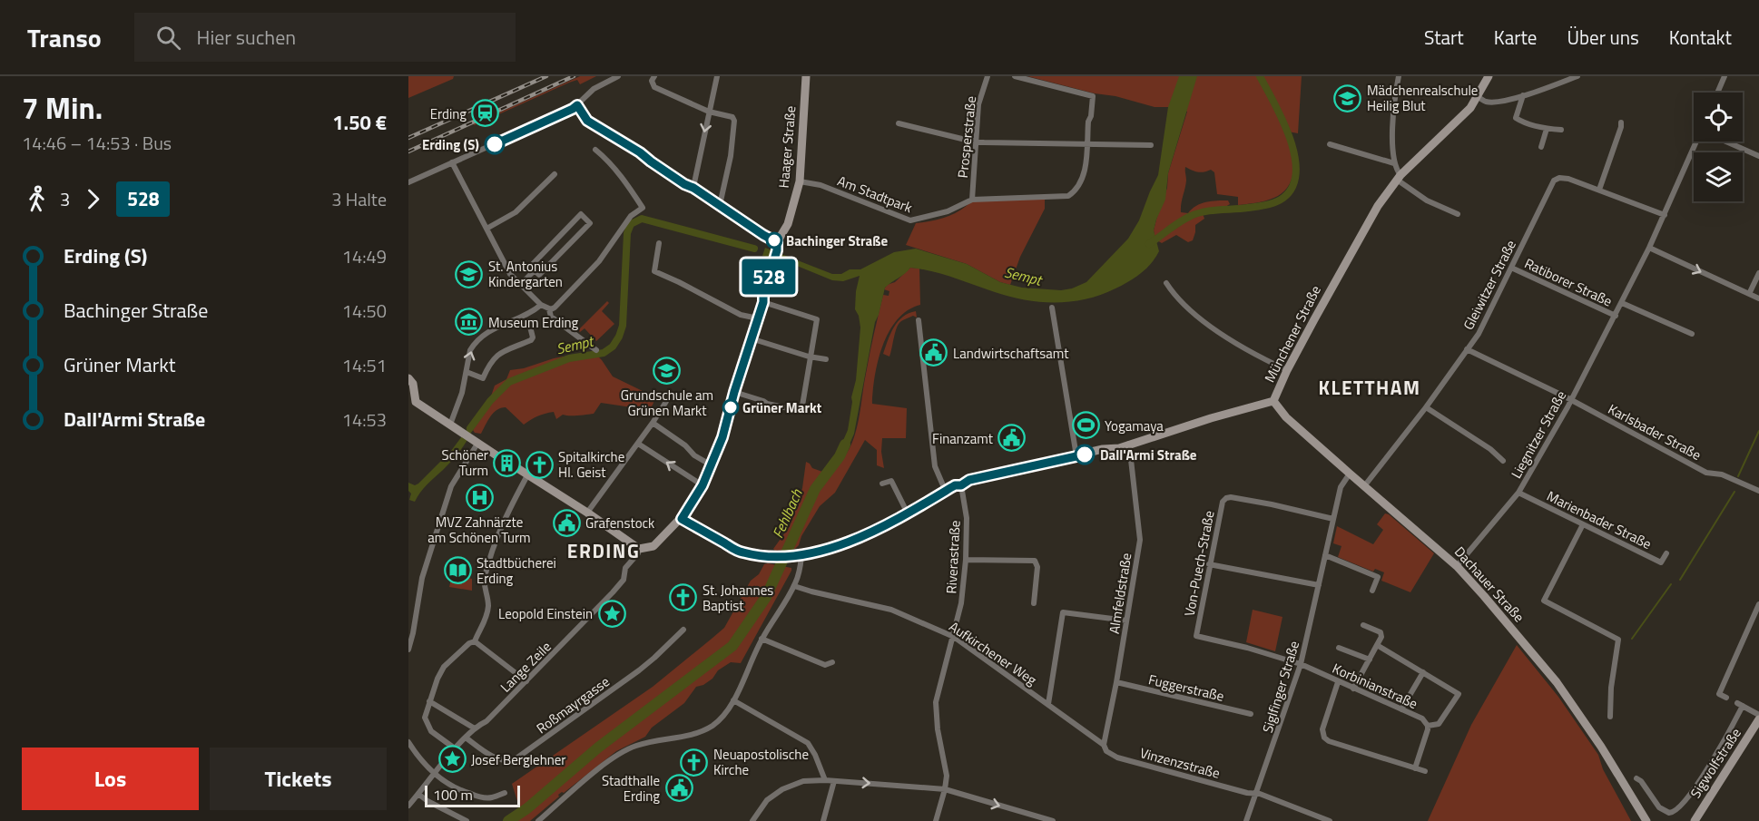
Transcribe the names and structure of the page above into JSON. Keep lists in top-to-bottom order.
{
  "streets": {
    "street": [
      "Prosperstraße",
      "Haager Straße",
      "Am Stadtpark",
      "Ratiborer Straße",
      "Gleiwitzer Straße",
      "Münchener Straße",
      "Karlsbader Straße",
      "Liegnitzer Straße",
      "Marienbader Straße",
      "Riverastraße",
      "Von-Puech-Straße",
      "Dachauer Straße",
      "Almfeldstraße",
      "Aufkirchener Weg",
      "Lange Zeile",
      "Korbinianstraße",
      "Siglfinger Straße",
      "Fuggerstraße",
      "Roßmayrgasse",
      "Vinzenzstraße",
      "Sigwolfstraße"
    ]
  },
  "crossings": [
    ["Prosperstraße", "Am Stadtpark"],
    ["Haager Straße", "Am Stadtpark"],
    ["Haager Straße", "Münchener Straße"],
    ["Haager Straße", "Lange Zeile"],
    ["Ratiborer Straße", "Gleiwitzer Straße"],
    ["Ratiborer Straße", "Liegnitzer Straße"],
    ["Gleiwitzer Straße", "Karlsbader Straße"],
    ["Gleiwitzer Straße", "Liegnitzer Straße"],
    ["Gleiwitzer Straße", "Dachauer Straße"],
    ["Münchener Straße", "Riverastraße"],
    ["Münchener Straße", "Dachauer Straße"],
    ["Münchener Straße", "Almfeldstraße"],
    ["Karlsbader Straße", "Liegnitzer Straße"],
    ["Liegnitzer Straße", "Marienbader Straße"],
    ["Liegnitzer Straße", "Dachauer Straße"],
    ["Riverastraße", "Aufkirchener Weg"],
    ["Von-Puech-Straße", "Korbinianstraße"],
    ["Von-Puech-Straße", "Siglfinger Straße"],
    ["Dachauer Straße", "Siglfinger Straße"],
    ["Almfeldstraße", "Aufkirchener Weg"],
    ["Almfeldstraße", "Fuggerstraße"],
    ["Almfeldstraße", "Vinzenzstraße"],
    ["Aufkirchener Weg", "Vinzenzstraße"],
    ["Lange Zeile", "Roßmayrgasse"],
    ["Korbinianstraße", "Siglfinger Straße"],
    ["Siglfinger Straße", "Vinzenzstraße"]
  ],
  "districts": ["KLETTHAM", "ERDING"],
  "water": ["Sempt", "Fehlbach"],
  "places": {
    "school or university": ["Mädchenrealschule Heilig Blut", "St. Antonius Kindergarten", "Grundschule am Grünen Markt"],
    "station": ["Erding"],
    "other": [
      "Erding (S)",
      "Bachinger Straße",
      "Grüner Markt",
      "Dall'Armi Straße"
    ],
    "museum": ["Museum Erding"],
    "public building": [
      "Landwirtschaftsamt",
      "Finanzamt",
      "Grafenstock",
      "Stadthalle Erding"
    ],
    "sports": ["Yogamaya"],
    "building": ["Schöner Turm"],
    "church": ["Spitalkirche Hl. Geist", "St. Johannes Baptist", "Neuapostolische Kirche"],
    "hospital": ["MVZ Zahnärzte am Schönen Turm"],
    "library": ["Stadtbücherei Erding"],
    "place": ["Leopold Einstein", "Josef Berglehner"]
  },
  "lines": ["bus line 528"],
  "scale_bar": "100 m",
  "page": {
    "header": "Transo",
    "search": "Hier suchen",
    "nav": [
      "Start",
      "Karte",
      "Über uns",
      "Kontakt"
    ],
    "heading": ["7 Min.", "14:46 – 14:53 · Bus", "1.50 €"],
    "on_map": "528",
    "legs": ["3", "528", "3 Halte"],
    "list": [
      {
        "name": "Erding (S)",
        "value": "14:49"
      },
      {
        "name": "Bachinger Straße",
        "value": "14:50"
      },
      {
        "name": "Grüner Markt",
        "value": "14:51"
      },
      {
        "name": "Dall'Armi Straße",
        "value": "14:53"
      }
    ],
    "buttons": ["Los", "Tickets"],
    "scale": "100 m"
  }
}
